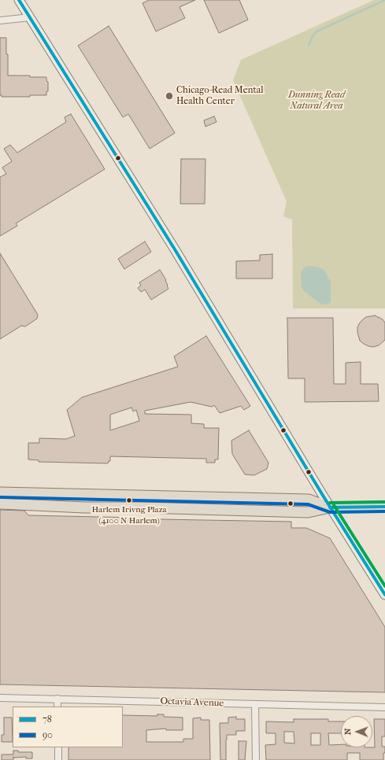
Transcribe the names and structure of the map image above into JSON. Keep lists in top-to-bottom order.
{
  "streets": {
    "street": ["Octavia Avenue"]
  },
  "parks": ["Dunning Read Natural Area"],
  "places": ["Chicago-Read Mental Health Center", "Harlem Irivng Plaza (4100 N Harlem)"],
  "lines": ["transit line 78", "transit line 90"],
  "legend": ["78", "90"],
  "north": "left"
}
